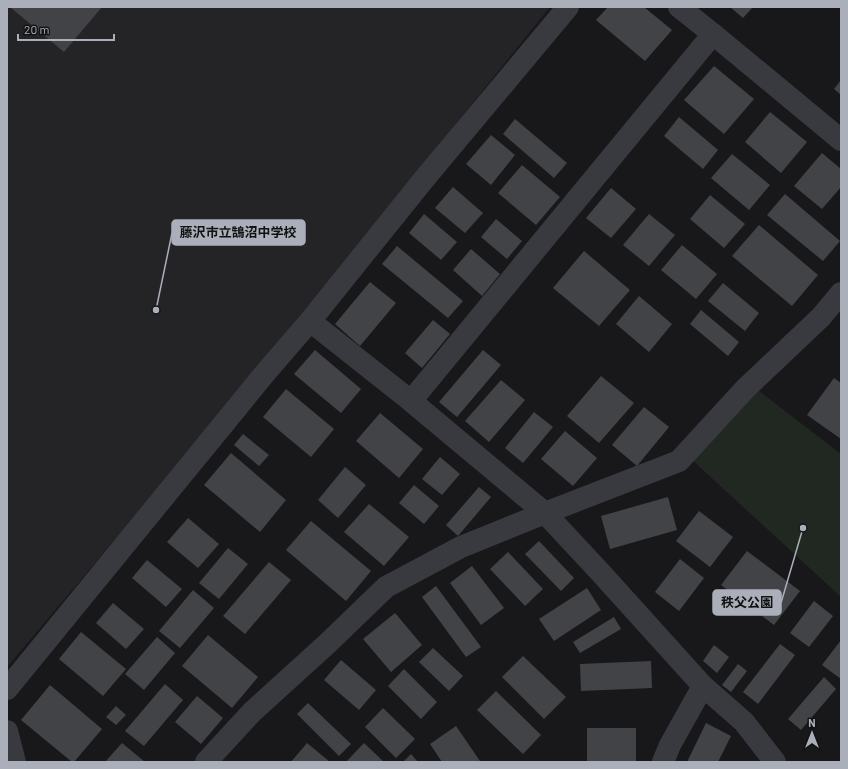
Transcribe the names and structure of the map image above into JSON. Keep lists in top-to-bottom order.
{
  "places": ["藤沢市立鵠沼中学校", "秩父公園"],
  "scale_bar": "20 m",
  "north": "top"
}
